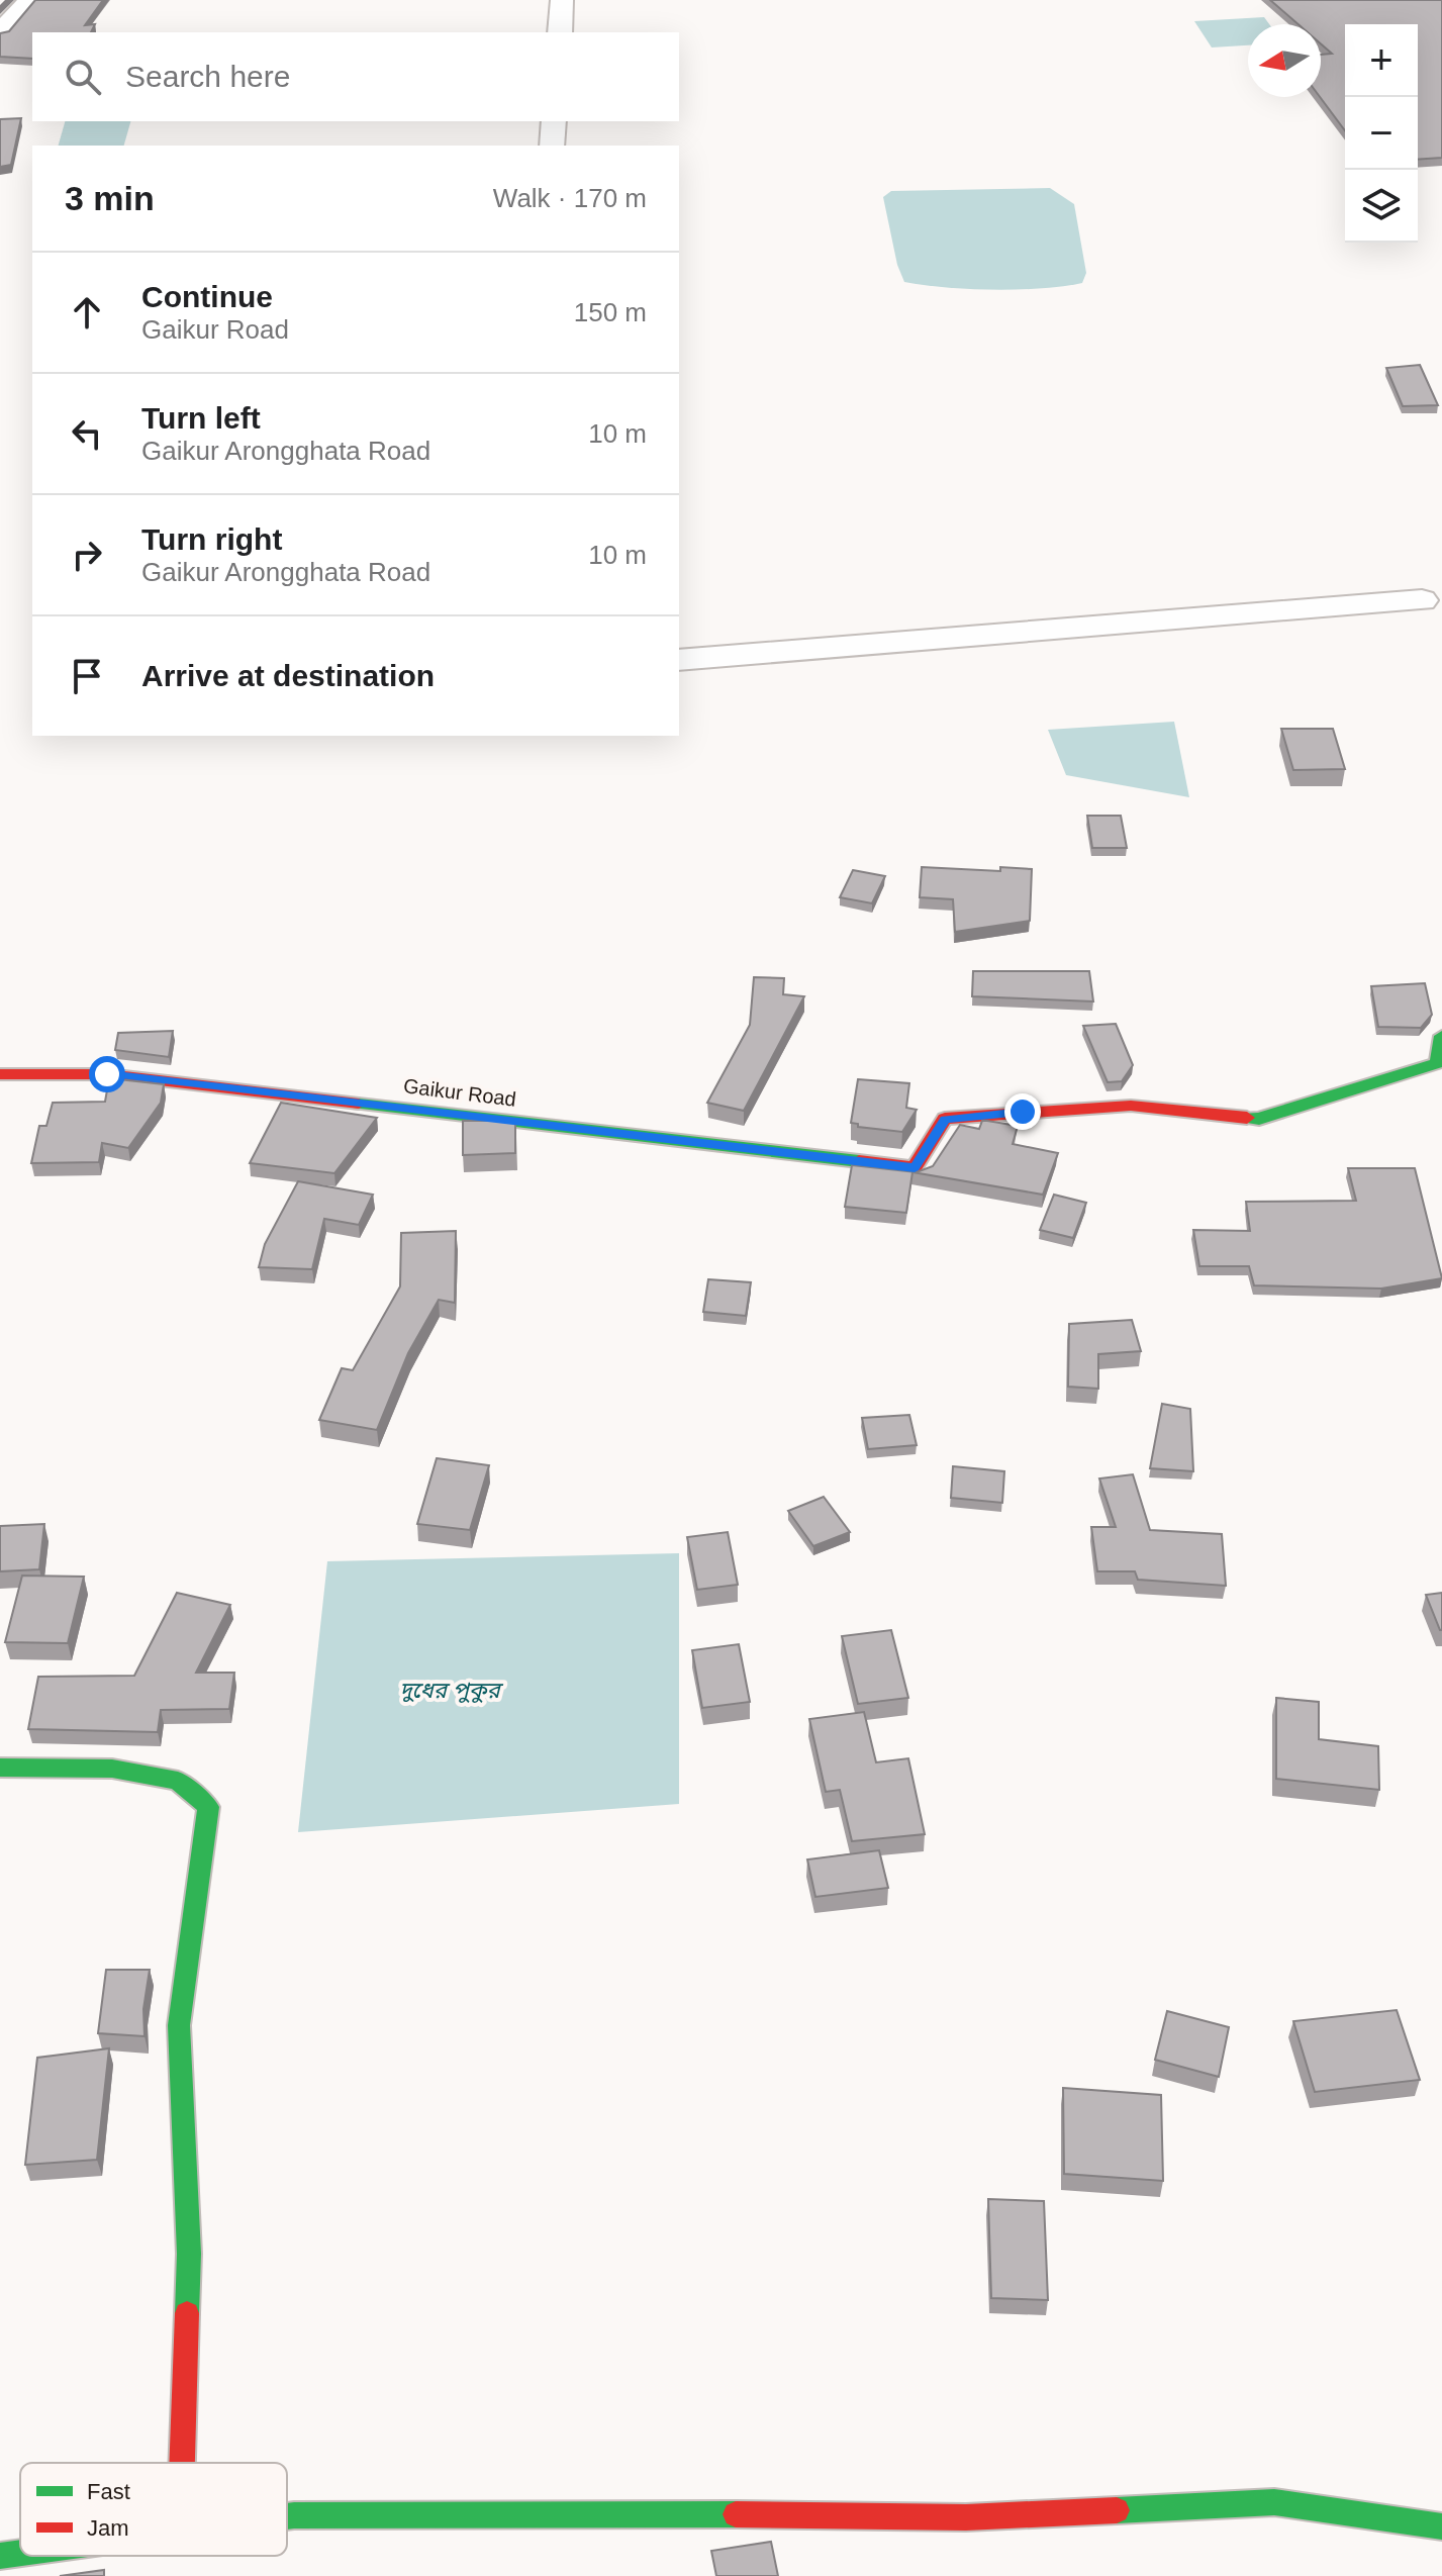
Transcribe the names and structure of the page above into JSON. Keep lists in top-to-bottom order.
{
  "streets": {
    "street": ["Gaikur Road"]
  },
  "water": ["দুধের পুকুর"],
  "legend": ["Fast", "Jam"],
  "north": "left",
  "page": {
    "map_buttons": ["+", "−"],
    "search": "Search here",
    "heading": ["3 min", "Walk · 170 m"],
    "list": [
      ["Continue", "Gaikur Road", "150 m"],
      ["Turn left", "Gaikur Arongghata Road", "10 m"],
      ["Turn right", "Gaikur Arongghata Road", "10 m"],
      "Arrive at destination"
    ]
  }
}
